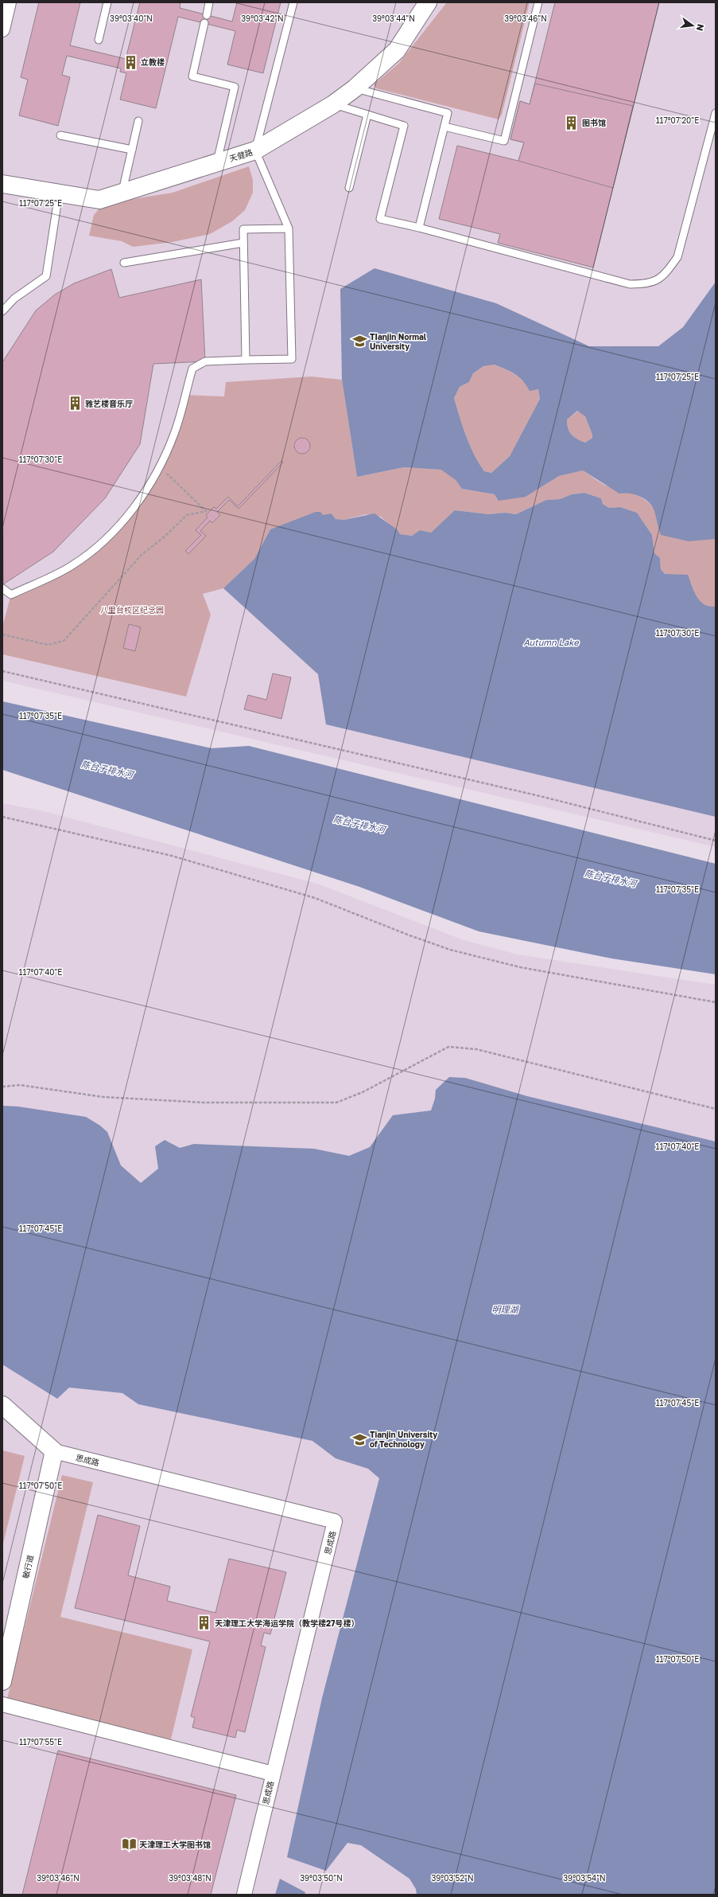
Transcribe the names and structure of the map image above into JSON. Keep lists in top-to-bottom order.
{
  "streets": {
    "street": ["天健路", "思成路", "敏行道"]
  },
  "crossings": [
    ["思成路", "敏行道"]
  ],
  "water": ["Autumn Lake", "陈台子排水河", "明理湖"],
  "parks": ["八里台校区纪念园"],
  "places": {
    "building": [
      "立教楼",
      "图书馆",
      "雅艺楼音乐厅",
      "天津理工大学海运学院（教学楼27号楼）"
    ],
    "school or university": ["TIanjin Normal University", "Tianjin University of Technology"],
    "library": ["天津理工大学图书馆"]
  },
  "north": "right",
  "coordinates": [
    "39°03'46\"N",
    "39°03'40\"N",
    "39°03'42\"N",
    "39°03'44\"N",
    "117°07'20\"E",
    "117°07'25\"E",
    "117°07'30\"E",
    "117°07'35\"E",
    "117°07'40\"E",
    "117°07'45\"E",
    "117°07'50\"E",
    "117°07'55\"E",
    "39°03'48\"N",
    "39°03'50\"N",
    "39°03'52\"N",
    "39°03'54\"N"
  ]
}
